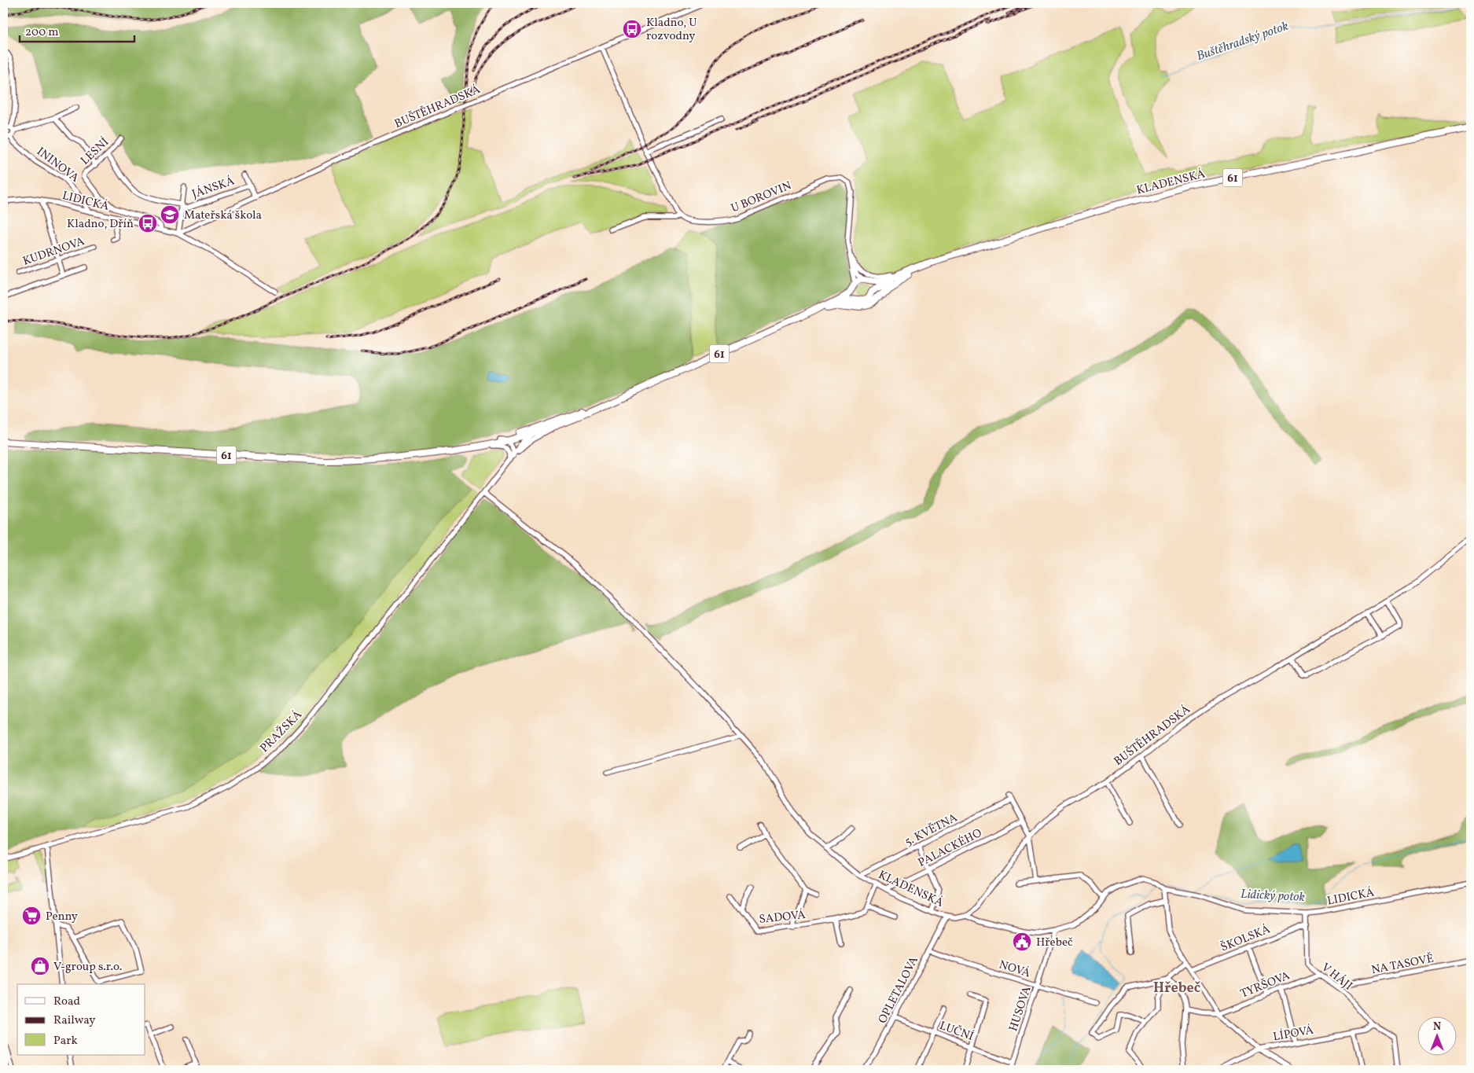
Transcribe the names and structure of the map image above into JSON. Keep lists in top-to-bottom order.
{
  "streets": {
    "main road": ["61", "KLADENSKÁ"],
    "street": [
      "BUŠTĚHRADSKÁ",
      "LESNÍ",
      "ININOVA",
      "JÁNSKÁ",
      "U BOROVIN",
      "LIDICKÁ",
      "KUDRNOVA",
      "PRAŽSKÁ",
      "5. KVĚTNA",
      "PALACKÉHO",
      "SADOVÁ",
      "ŠKOLSKÁ",
      "NA TASOVĚ",
      "NOVÁ",
      "V HÁJI",
      "TYRŠOVA",
      "OPLETALOVA",
      "HUSOVA",
      "LUČNÍ",
      "LÍPOVÁ"
    ]
  },
  "crossings": [
    ["BUŠTĚHRADSKÁ", "KLADENSKÁ"],
    ["BUŠTĚHRADSKÁ", "JÁNSKÁ"],
    ["BUŠTĚHRADSKÁ", "LIDICKÁ"],
    ["LESNÍ", "JÁNSKÁ"],
    ["LESNÍ", "LIDICKÁ"],
    ["ININOVA", "LIDICKÁ"],
    ["61", "KLADENSKÁ"],
    ["KLADENSKÁ", "LIDICKÁ"],
    ["KLADENSKÁ", "PRAŽSKÁ"],
    ["KLADENSKÁ", "5. KVĚTNA"],
    ["KLADENSKÁ", "PALACKÉHO"],
    ["KLADENSKÁ", "OPLETALOVA"],
    ["KLADENSKÁ", "HUSOVA"],
    ["LIDICKÁ", "V HÁJI"],
    ["5. KVĚTNA", "PALACKÉHO"],
    ["ŠKOLSKÁ", "V HÁJI"],
    ["NA TASOVĚ", "V HÁJI"],
    ["NOVÁ", "OPLETALOVA"],
    ["NOVÁ", "HUSOVA"],
    ["V HÁJI", "TYRŠOVA"],
    ["V HÁJI", "LÍPOVÁ"],
    ["OPLETALOVA", "LUČNÍ"],
    ["HUSOVA", "LUČNÍ"]
  ],
  "districts": ["Hřebeč"],
  "water": ["Buštěhradský potok", "Lidický potok"],
  "places": {
    "bus stop": ["Kladno, U rozvodny", "Kladno, Dříň"],
    "school or university": ["Mateřská škola"],
    "supermarket": ["Penny"],
    "public building": ["Hřebeč"],
    "shop": ["V-group s.r.o."]
  },
  "legend": ["Road", "Railway", "Park"],
  "scale_bar": "200 m",
  "north": "top"
}
